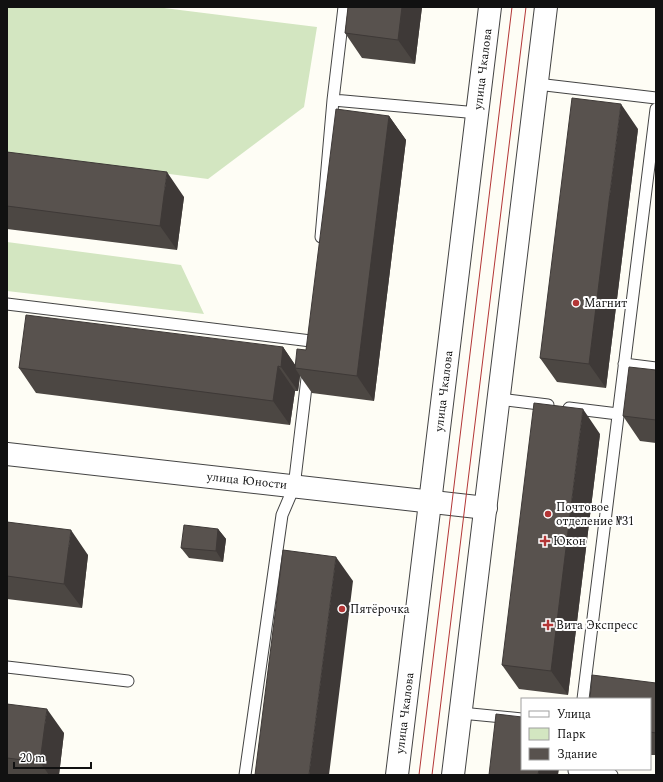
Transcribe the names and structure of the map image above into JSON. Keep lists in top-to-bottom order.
{
  "streets": {
    "street": ["улица Чкалова", "улица Юности"]
  },
  "crossings": [
    ["улица Чкалова", "улица Юности"]
  ],
  "places": {
    "other": ["Магнит", "Почтовое отделение №31", "Пятёрочка"],
    "health": ["Юкон", "Вита Экспресс"]
  },
  "legend": ["Улица", "Парк", "Здание"],
  "scale_bar": "20 m"
}
